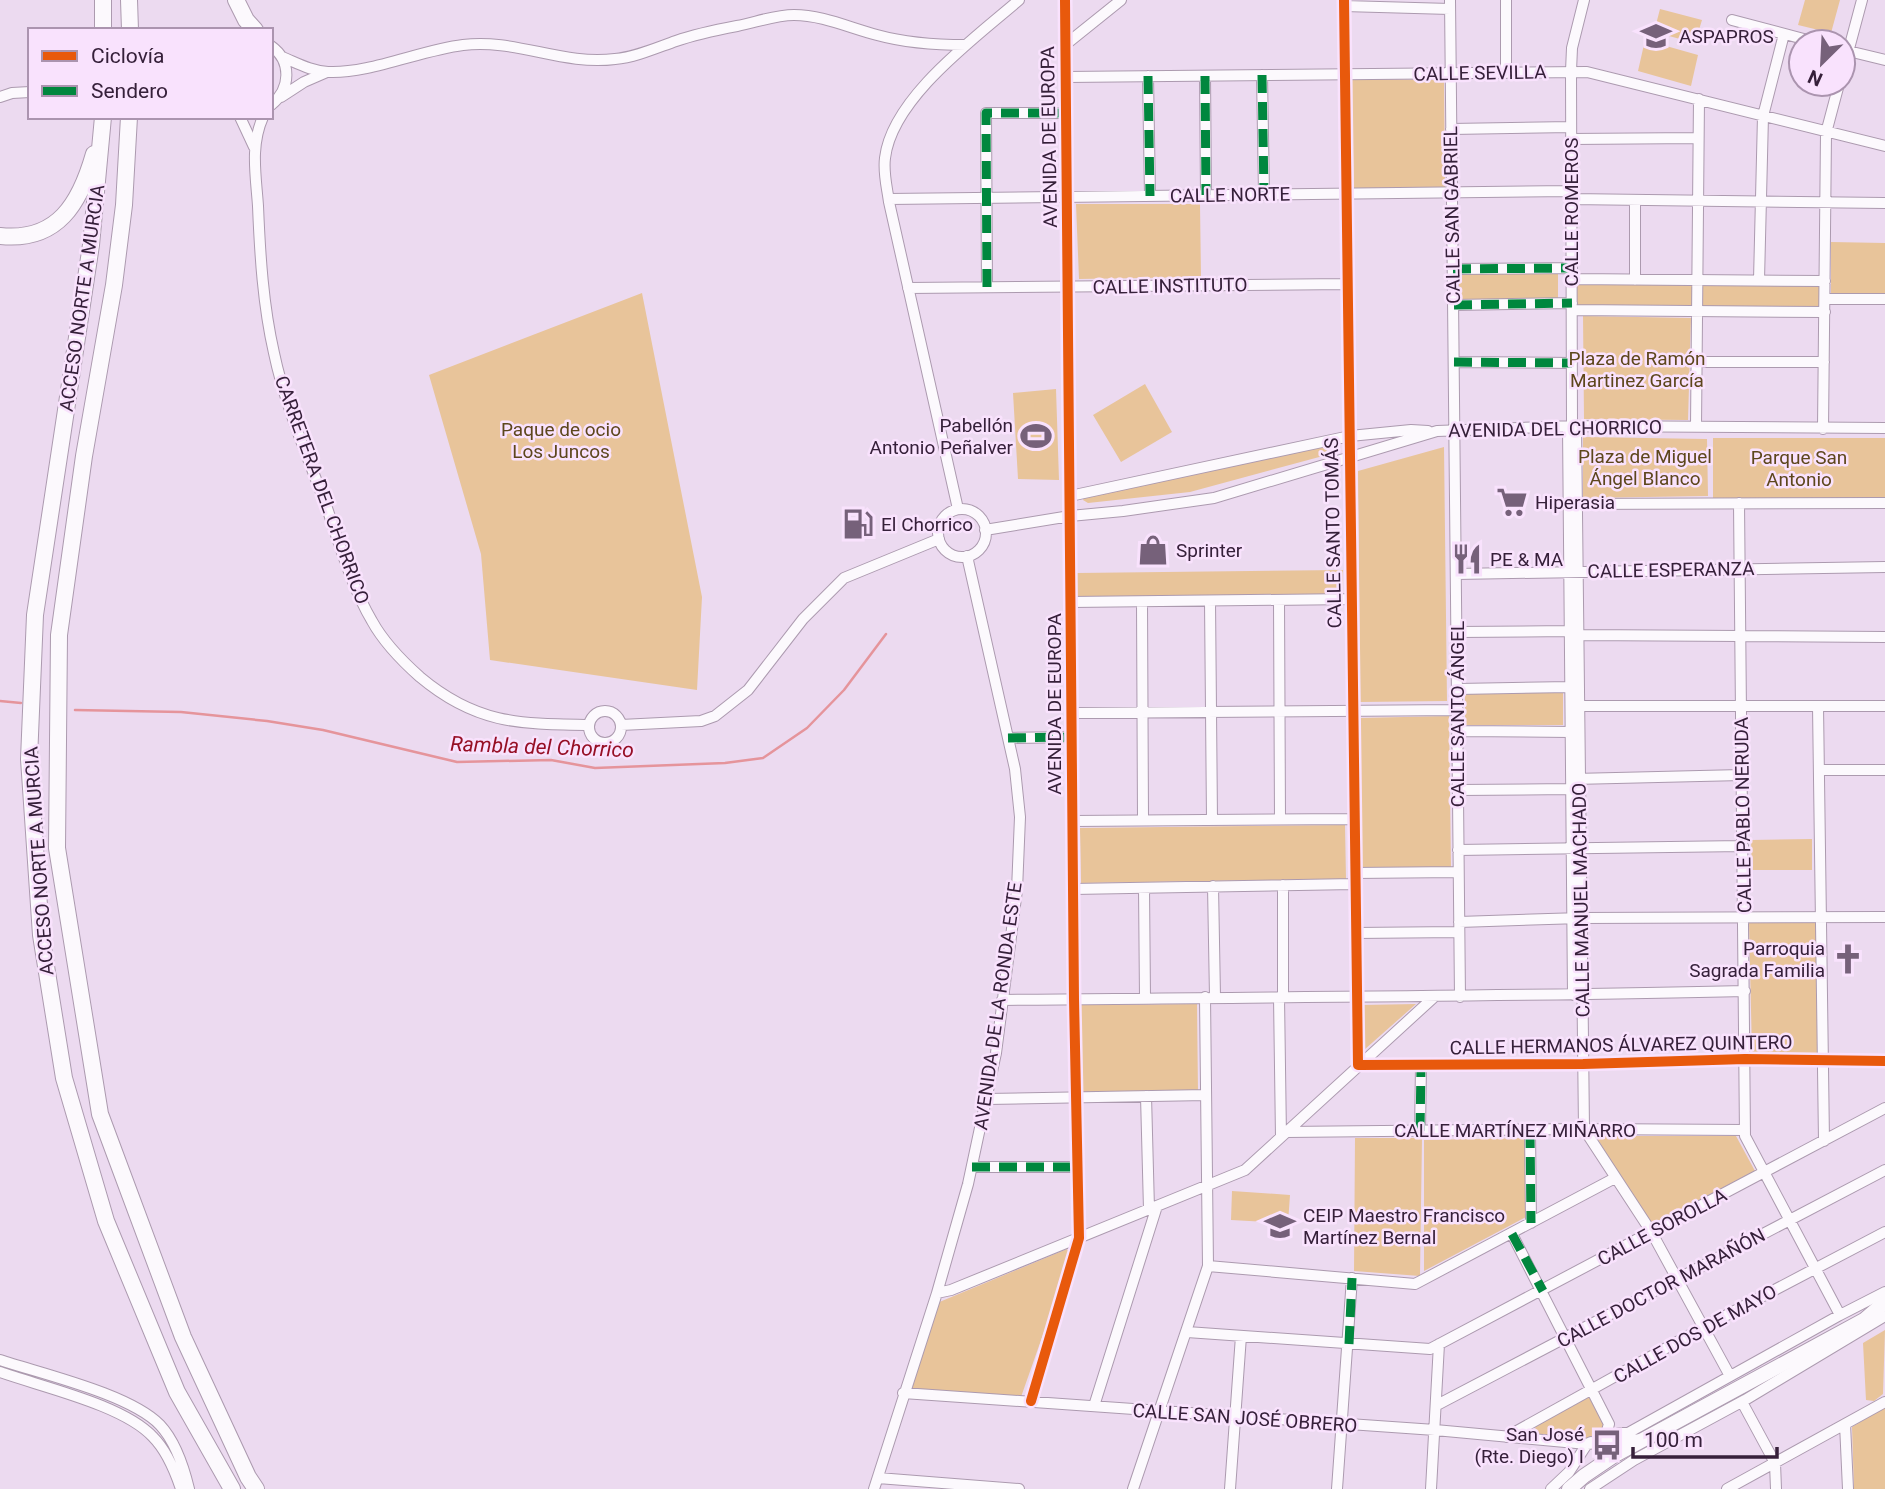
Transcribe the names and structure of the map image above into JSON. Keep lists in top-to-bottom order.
{
  "streets": {
    "highway": ["ACCESO NORTE A MURCIA"],
    "street": [
      "CALLE SEVILLA",
      "AVENIDA DE EUROPA",
      "CALLE NORTE",
      "CALLE ROMEROS",
      "CALLE SAN GABRIEL",
      "CALLE INSTITUTO",
      "AVENIDA DEL CHORRICO",
      "CARRETERA DEL CHORRICO",
      "CALLE SANTO TOMÁS",
      "CALLE ESPERANZA",
      "CALLE SANTO ÁNGEL",
      "CALLE PABLO NERUDA",
      "CALLE MANUEL MACHADO",
      "AVENIDA DE LA RONDA ESTE",
      "CALLE HERMANOS ÁLVAREZ QUINTERO",
      "CALLE MARTÍNEZ MIÑARRO",
      "CALLE SOROLLA",
      "CALLE DOCTOR MARAÑÓN",
      "CALLE DOS DE MAYO",
      "CALLE SAN JOSÉ OBRERO"
    ]
  },
  "crossings": [
    ["CALLE SEVILLA", "AVENIDA DE EUROPA"],
    ["CALLE SEVILLA", "CALLE ROMEROS"],
    ["CALLE SEVILLA", "CALLE SAN GABRIEL"],
    ["CALLE SEVILLA", "CALLE SANTO TOMÁS"],
    ["AVENIDA DE EUROPA", "CALLE NORTE"],
    ["AVENIDA DE EUROPA", "CALLE INSTITUTO"],
    ["AVENIDA DE EUROPA", "AVENIDA DEL CHORRICO"],
    ["AVENIDA DE EUROPA", "CALLE SAN JOSÉ OBRERO"],
    ["CALLE NORTE", "CALLE ROMEROS"],
    ["CALLE NORTE", "CALLE SAN GABRIEL"],
    ["CALLE NORTE", "CALLE SANTO TOMÁS"],
    ["CALLE ROMEROS", "AVENIDA DEL CHORRICO"],
    ["CALLE ROMEROS", "CALLE MANUEL MACHADO"],
    ["CALLE SAN GABRIEL", "AVENIDA DEL CHORRICO"],
    ["CALLE SAN GABRIEL", "CALLE SANTO ÁNGEL"],
    ["CALLE INSTITUTO", "CALLE SANTO TOMÁS"],
    ["AVENIDA DEL CHORRICO", "CALLE SANTO TOMÁS"],
    ["AVENIDA DEL CHORRICO", "CALLE SANTO ÁNGEL"],
    ["AVENIDA DEL CHORRICO", "CALLE MANUEL MACHADO"],
    ["AVENIDA DEL CHORRICO", "AVENIDA DE LA RONDA ESTE"],
    ["CALLE SANTO TOMÁS", "CALLE HERMANOS ÁLVAREZ QUINTERO"],
    ["CALLE ESPERANZA", "CALLE SANTO ÁNGEL"],
    ["CALLE ESPERANZA", "CALLE PABLO NERUDA"],
    ["CALLE ESPERANZA", "CALLE MANUEL MACHADO"],
    ["CALLE PABLO NERUDA", "CALLE HERMANOS ÁLVAREZ QUINTERO"],
    ["CALLE PABLO NERUDA", "CALLE MARTÍNEZ MIÑARRO"],
    ["CALLE PABLO NERUDA", "CALLE SOROLLA"],
    ["CALLE PABLO NERUDA", "CALLE DOCTOR MARAÑÓN"],
    ["CALLE PABLO NERUDA", "CALLE DOS DE MAYO"],
    ["CALLE MANUEL MACHADO", "CALLE HERMANOS ÁLVAREZ QUINTERO"],
    ["CALLE MANUEL MACHADO", "CALLE MARTÍNEZ MIÑARRO"],
    ["AVENIDA DE LA RONDA ESTE", "CALLE SAN JOSÉ OBRERO"],
    ["CALLE DOS DE MAYO", "CALLE SAN JOSÉ OBRERO"]
  ],
  "water": ["Rambla del Chorrico"],
  "parks": [
    "Plaza de Ramón Martinez García",
    "Paque de ocio Los Juncos",
    "Plaza de Miguel Ángel Blanco",
    "Parque San Antonio"
  ],
  "places": {
    "school or university": ["ASPAPROS", "CEIP Maestro Francisco Martínez Bernal"],
    "sports": ["Pabellón Antonio Peñalver"],
    "supermarket": ["Hiperasia"],
    "fuel station": ["El Chorrico"],
    "shop": ["Sprinter"],
    "restaurant": ["PE & MA"],
    "church": ["Parroquia Sagrada Familia"],
    "bus stop": ["San José (Rte. Diego) I"]
  },
  "legend": ["Ciclovía", "Sendero"],
  "scale_bar": "100 m",
  "north": "bottom left"
}
